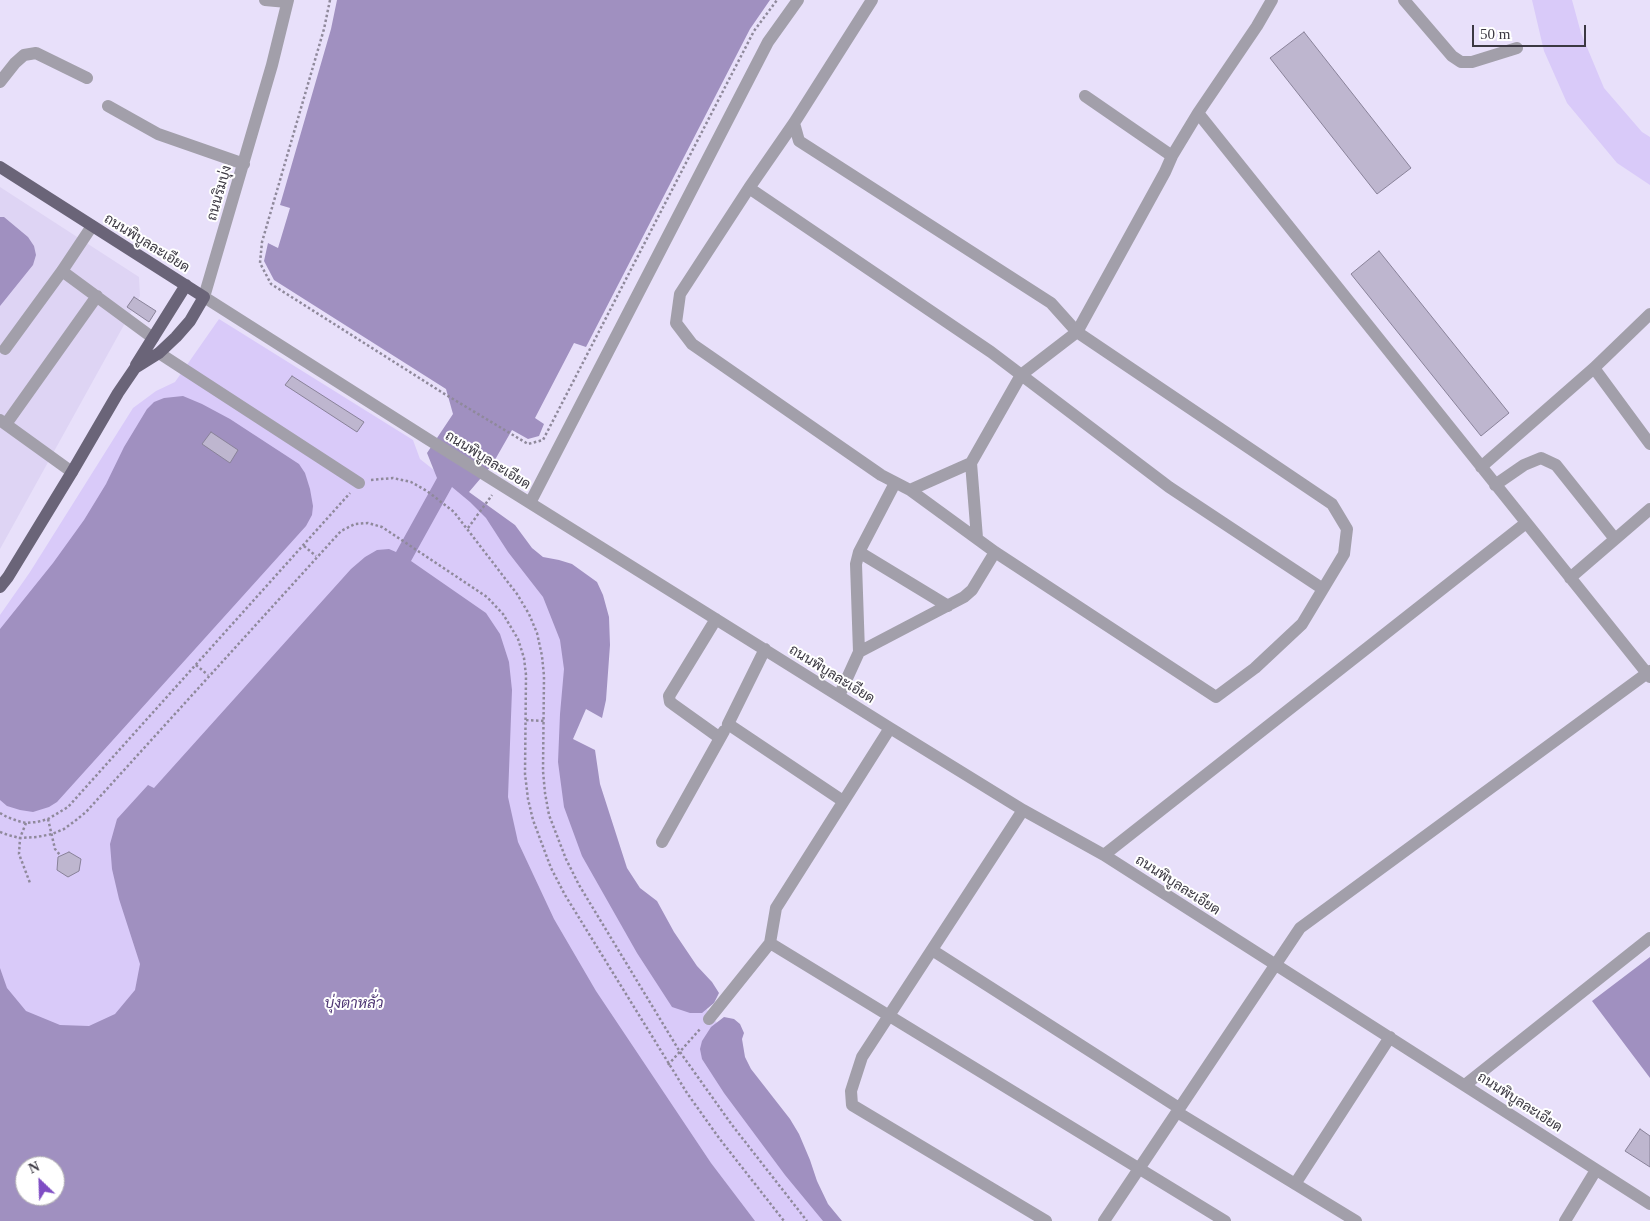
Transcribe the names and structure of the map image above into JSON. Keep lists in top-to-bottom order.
{
  "streets": {
    "main road": ["ถนนริมบุ่ง", "ถนนพิบูลละเอียด"]
  },
  "crossings": [
    ["ถนนริมบุ่ง", "ถนนพิบูลละเอียด"]
  ],
  "water": ["บุ่งตาหลั่ว"],
  "scale_bar": "50 m",
  "north": "top left"
}
